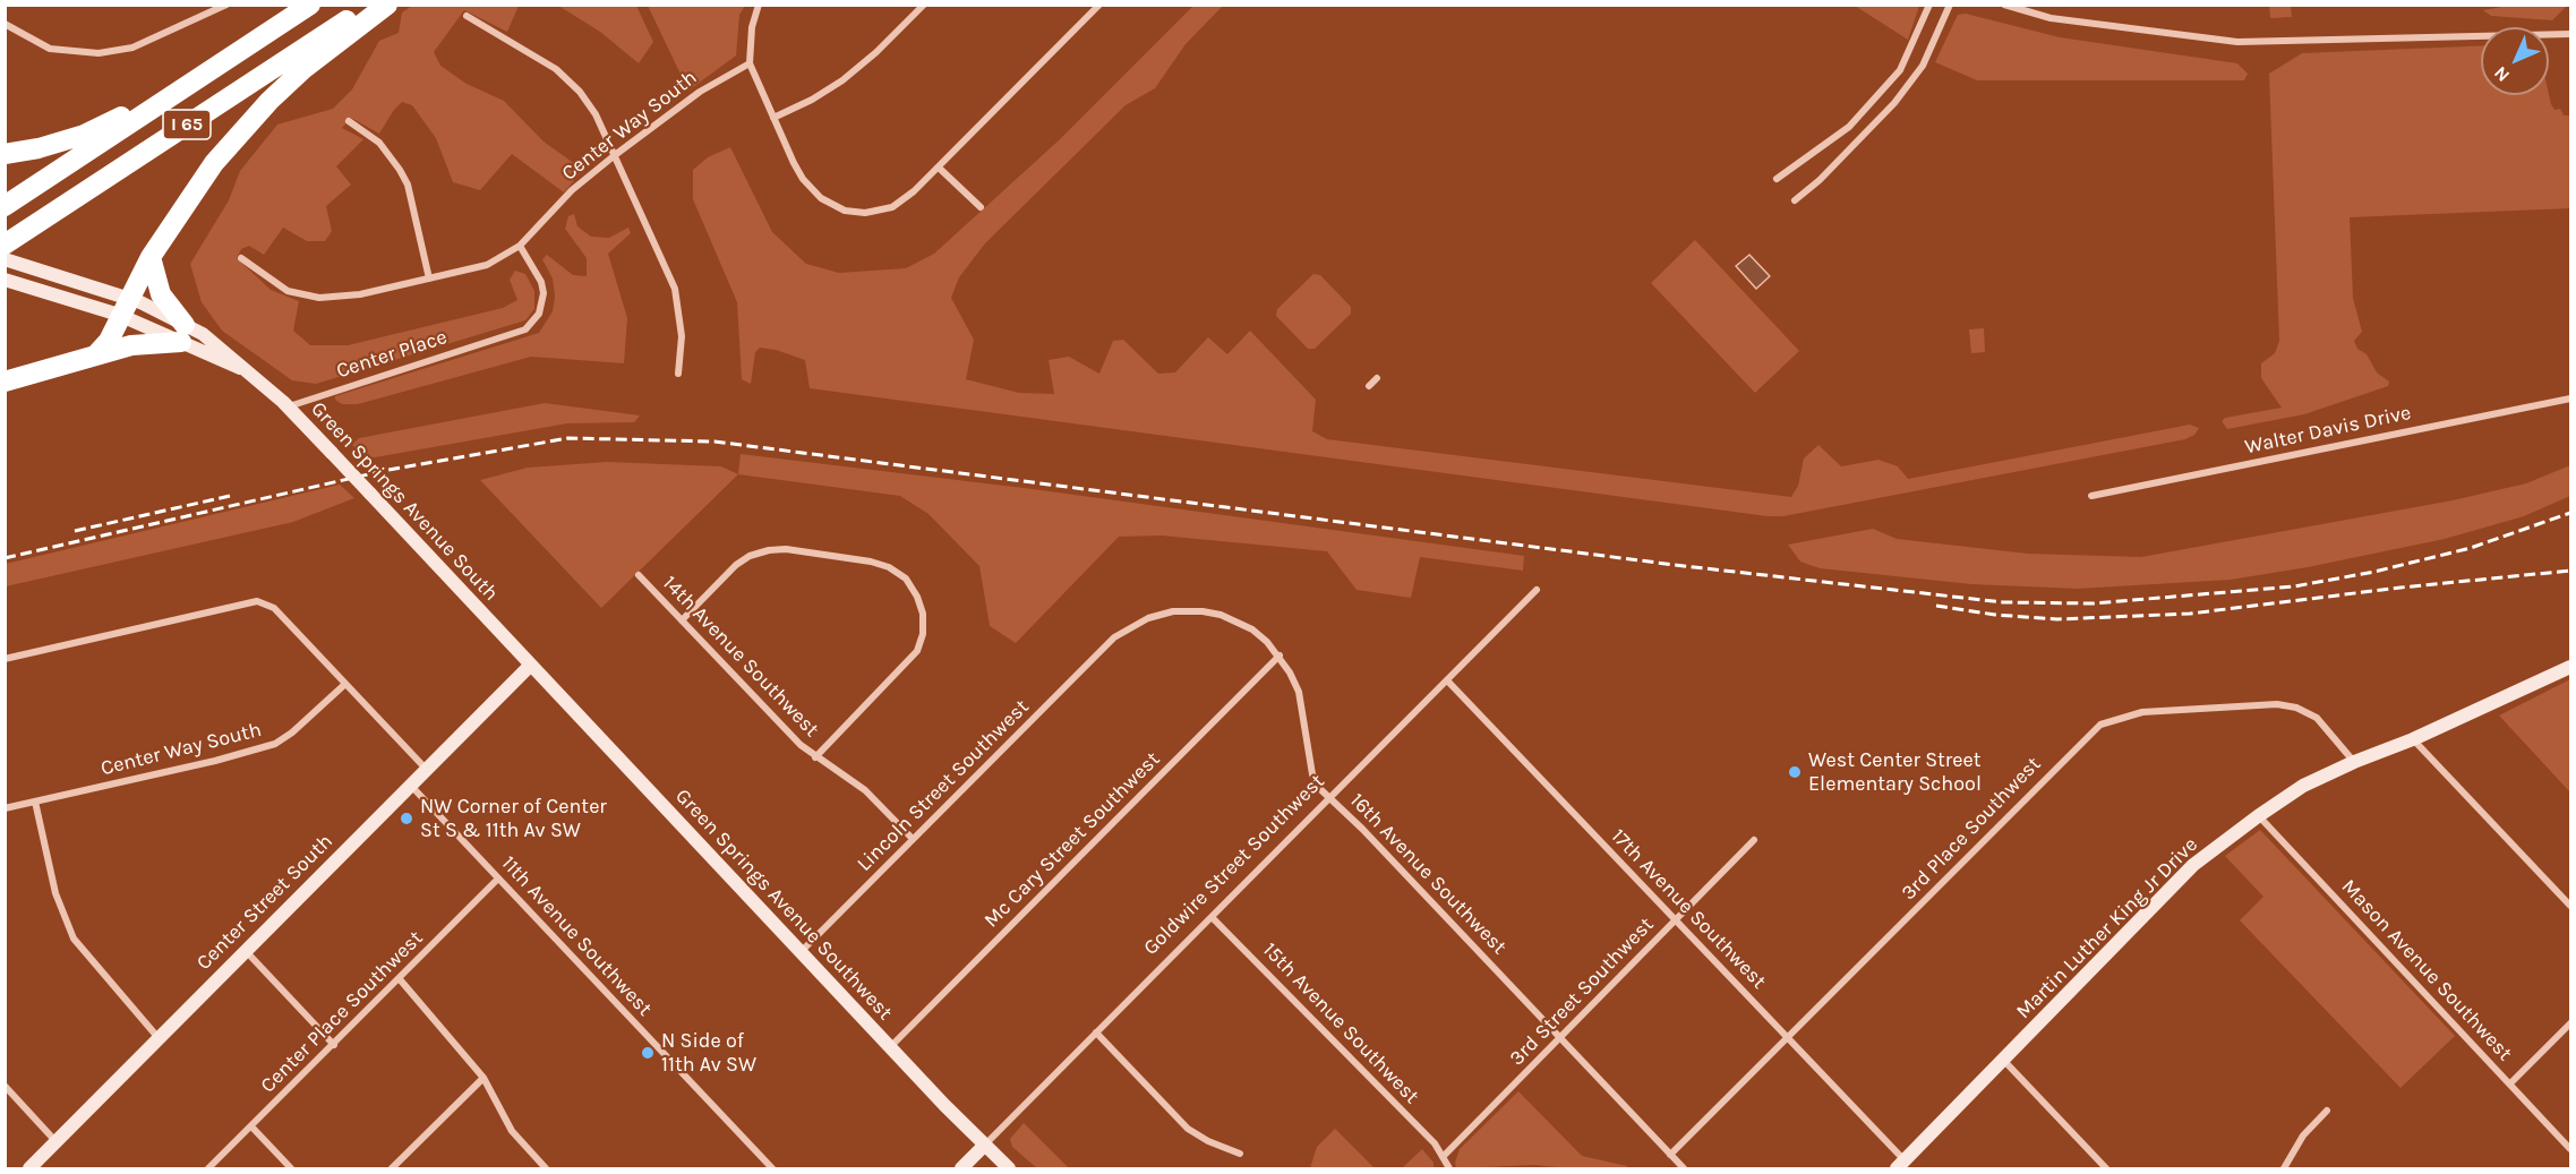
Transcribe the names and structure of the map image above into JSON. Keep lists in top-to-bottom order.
{
  "streets": {
    "highway": ["I 65"],
    "main road": [
      "Green Springs Avenue South",
      "Goldwire Street Southwest",
      "Center Street South",
      "Green Springs Avenue Southwest",
      "Martin Luther King Jr Drive"
    ],
    "street": [
      "Center Way South",
      "Center Place",
      "Walter Davis Drive",
      "14th Avenue Southwest",
      "Lincoln Street Southwest",
      "3rd Place Southwest",
      "Mc Cary Street Southwest",
      "16th Avenue Southwest",
      "17th Avenue Southwest",
      "11th Avenue Southwest",
      "Mason Avenue Southwest",
      "3rd Street Southwest",
      "Center Place Southwest",
      "15th Avenue Southwest"
    ]
  },
  "crossings": [
    ["Center Way South", "Center Place"],
    ["Center Place", "Green Springs Avenue South"],
    ["Green Springs Avenue South", "Center Street South"],
    ["Green Springs Avenue South", "Green Springs Avenue Southwest"],
    ["14th Avenue Southwest", "Lincoln Street Southwest"],
    ["Lincoln Street Southwest", "16th Avenue Southwest"],
    ["Lincoln Street Southwest", "Green Springs Avenue Southwest"],
    ["3rd Place Southwest", "16th Avenue Southwest"],
    ["3rd Place Southwest", "17th Avenue Southwest"],
    ["3rd Place Southwest", "Martin Luther King Jr Drive"],
    ["Mc Cary Street Southwest", "16th Avenue Southwest"],
    ["Mc Cary Street Southwest", "Green Springs Avenue Southwest"],
    ["Goldwire Street Southwest", "16th Avenue Southwest"],
    ["Goldwire Street Southwest", "Green Springs Avenue Southwest"],
    ["Goldwire Street Southwest", "17th Avenue Southwest"],
    ["Goldwire Street Southwest", "15th Avenue Southwest"],
    ["16th Avenue Southwest", "3rd Street Southwest"],
    ["Center Street South", "Green Springs Avenue Southwest"],
    ["Center Street South", "11th Avenue Southwest"],
    ["17th Avenue Southwest", "Martin Luther King Jr Drive"],
    ["17th Avenue Southwest", "3rd Street Southwest"],
    ["Martin Luther King Jr Drive", "Mason Avenue Southwest"],
    ["11th Avenue Southwest", "Center Place Southwest"],
    ["3rd Street Southwest", "15th Avenue Southwest"]
  ],
  "places": ["West Center Street Elementary School", "NW Corner of Center St S & 11th Av SW", "N Side of 11th Av SW"],
  "north": "bottom left"
}
